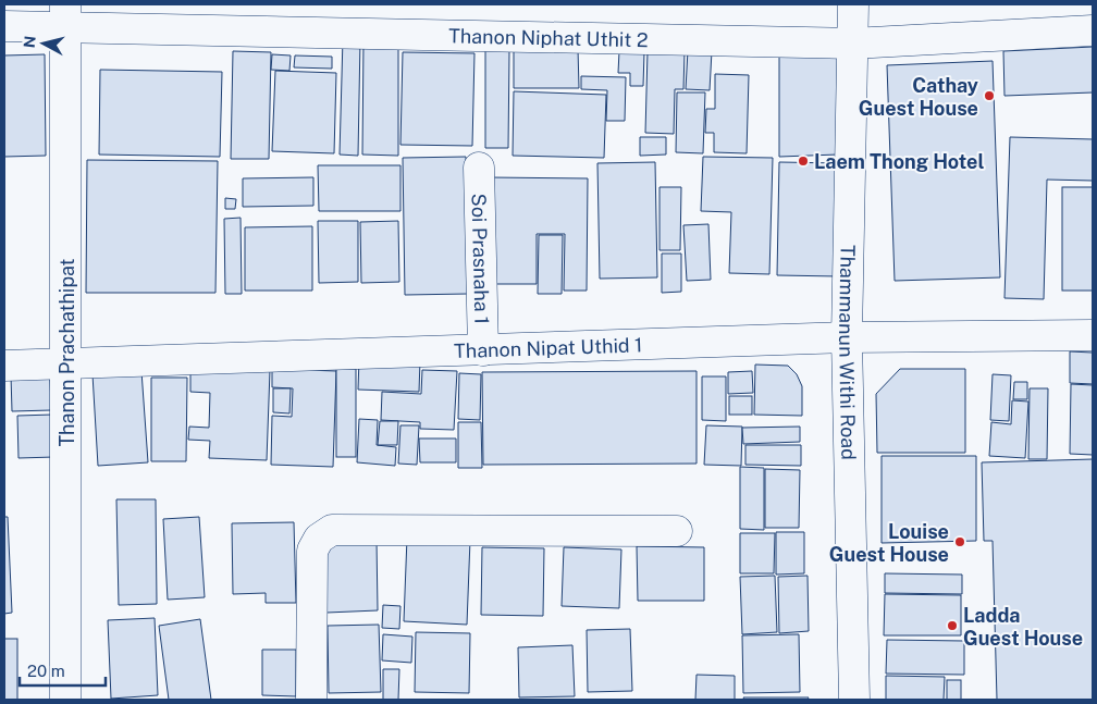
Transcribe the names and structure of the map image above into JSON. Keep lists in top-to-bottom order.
{
  "streets": {
    "street": [
      "Thanon Niphat Uthit 2",
      "Soi Prasnaha 1",
      "Thanon Nipat Uthid 1",
      "Thanon Prachathipat",
      "Thammanun Withi Road"
    ]
  },
  "crossings": [
    ["Thanon Niphat Uthit 2", "Thanon Prachathipat"],
    ["Thanon Niphat Uthit 2", "Thammanun Withi Road"],
    ["Soi Prasnaha 1", "Thanon Nipat Uthid 1"],
    ["Thanon Nipat Uthid 1", "Thanon Prachathipat"],
    ["Thanon Nipat Uthid 1", "Thammanun Withi Road"]
  ],
  "places": [
    "Cathay Guest House",
    "Laem Thong Hotel",
    "Louise Guest House",
    "Ladda Guest House"
  ],
  "scale_bar": "20 m",
  "north": "left"
}
